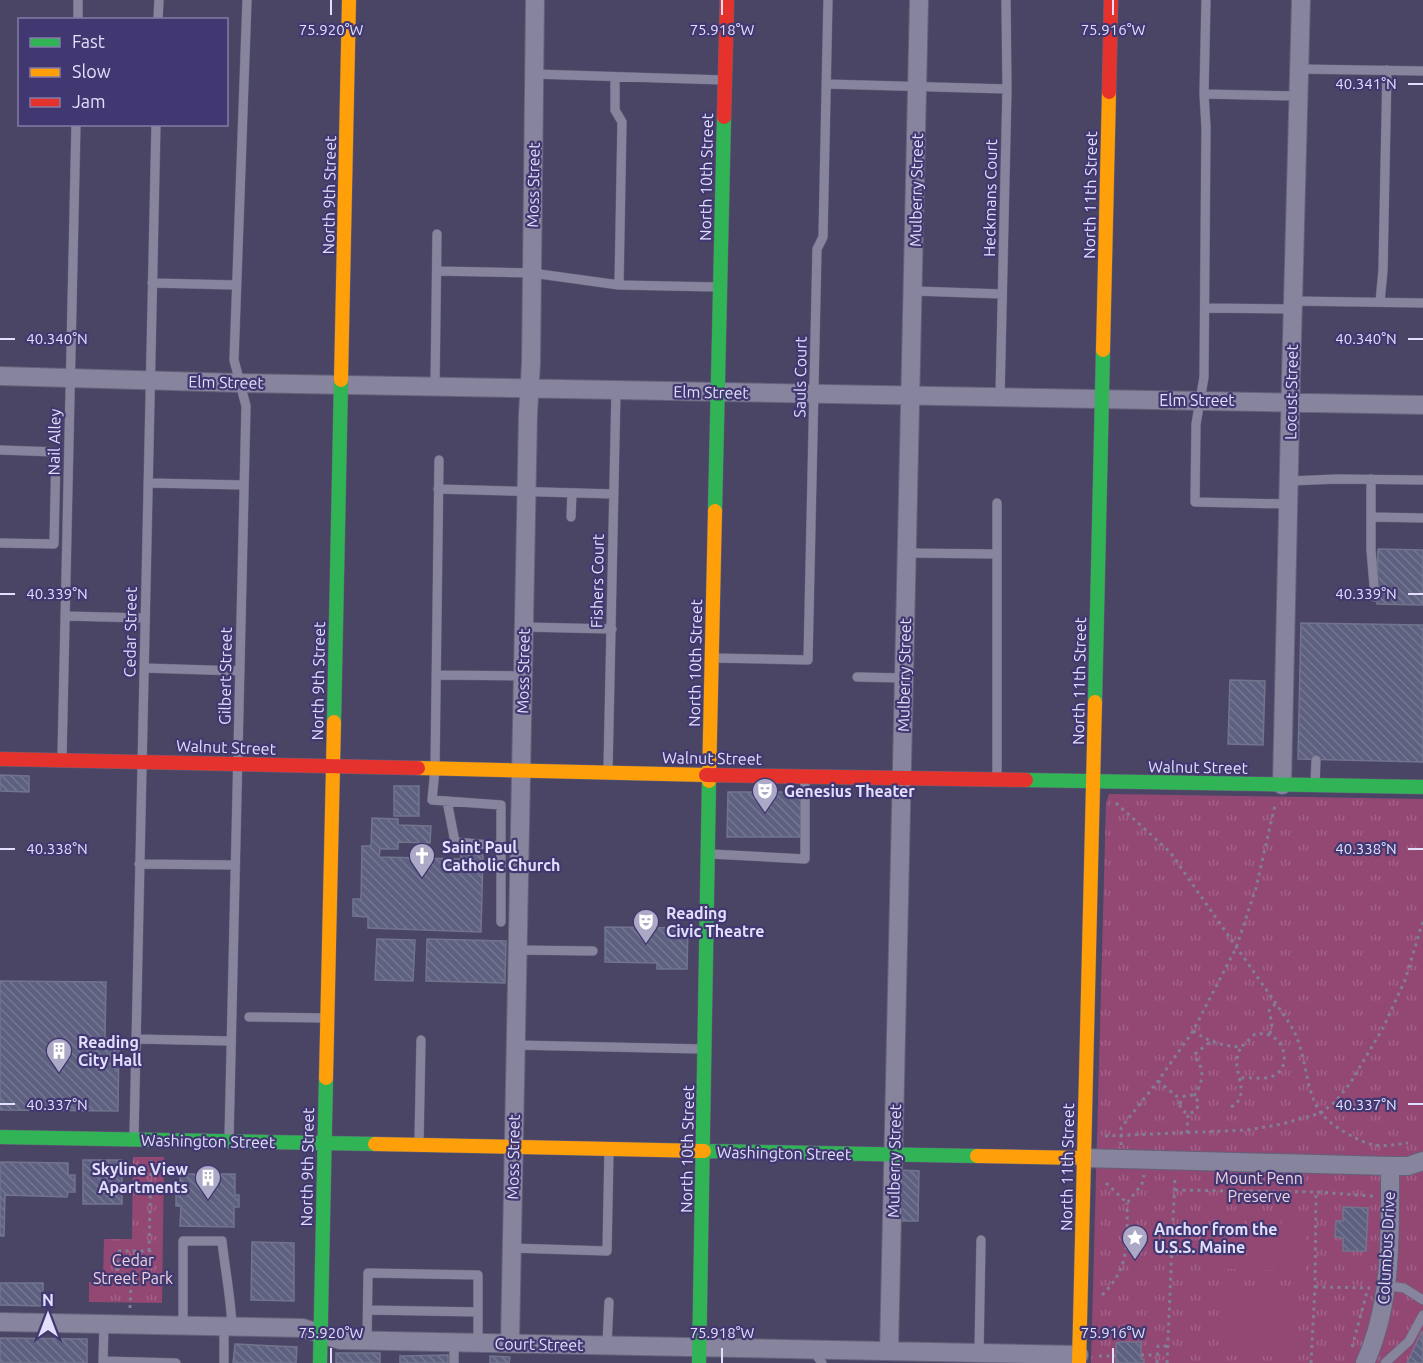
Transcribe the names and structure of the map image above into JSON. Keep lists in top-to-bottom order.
{
  "streets": {
    "street": [
      "North 10th Street",
      "Moss Street",
      "Mulberry Street",
      "North 9th Street",
      "North 11th Street",
      "Elm Street",
      "Locust Street",
      "Walnut Street",
      "Washington Street",
      "Columbus Drive",
      "Court Street"
    ],
    "lane": [
      "Heckmans Court",
      "Sauls Court",
      "Nail Alley",
      "Fishers Court",
      "Cedar Street",
      "Gilbert Street"
    ]
  },
  "crossings": [
    ["North 10th Street", "Sauls Court"],
    ["North 10th Street", "Elm Street"],
    ["North 10th Street", "Walnut Street"],
    ["North 10th Street", "Washington Street"],
    ["North 10th Street", "Court Street"],
    ["Moss Street", "Elm Street"],
    ["Moss Street", "Walnut Street"],
    ["Moss Street", "Washington Street"],
    ["Moss Street", "Court Street"],
    ["Mulberry Street", "Elm Street"],
    ["Mulberry Street", "Walnut Street"],
    ["Mulberry Street", "Washington Street"],
    ["Mulberry Street", "Court Street"],
    ["North 9th Street", "Elm Street"],
    ["North 9th Street", "Walnut Street"],
    ["North 9th Street", "Washington Street"],
    ["North 9th Street", "Court Street"],
    ["North 11th Street", "Elm Street"],
    ["North 11th Street", "Walnut Street"],
    ["North 11th Street", "Washington Street"],
    ["North 11th Street", "Court Street"],
    ["Heckmans Court", "Elm Street"],
    ["Sauls Court", "Elm Street"],
    ["Elm Street", "Locust Street"],
    ["Elm Street", "Nail Alley"],
    ["Elm Street", "Fishers Court"],
    ["Elm Street", "Cedar Street"],
    ["Elm Street", "Gilbert Street"],
    ["Locust Street", "Walnut Street"],
    ["Nail Alley", "Walnut Street"],
    ["Fishers Court", "Walnut Street"],
    ["Cedar Street", "Walnut Street"],
    ["Cedar Street", "Washington Street"],
    ["Gilbert Street", "Walnut Street"],
    ["Gilbert Street", "Washington Street"],
    ["Washington Street", "Columbus Drive"]
  ],
  "parks": ["Mount Penn Preserve", "Cedar Street Park"],
  "places": {
    "theatre": ["Genesius Theater", "Reading Civic Theatre"],
    "church": ["Saint Paul Catholic Church"],
    "building": ["Reading City Hall", "Skyline View Apartments"],
    "place": ["Anchor from the U.S.S. Maine"]
  },
  "legend": ["Fast", "Slow", "Jam"],
  "north": "top",
  "coordinates": [
    "75.920°W",
    "75.918°W",
    "75.916°W",
    "40.341°N",
    "40.340°N",
    "40.339°N",
    "40.338°N",
    "40.337°N"
  ]
}
